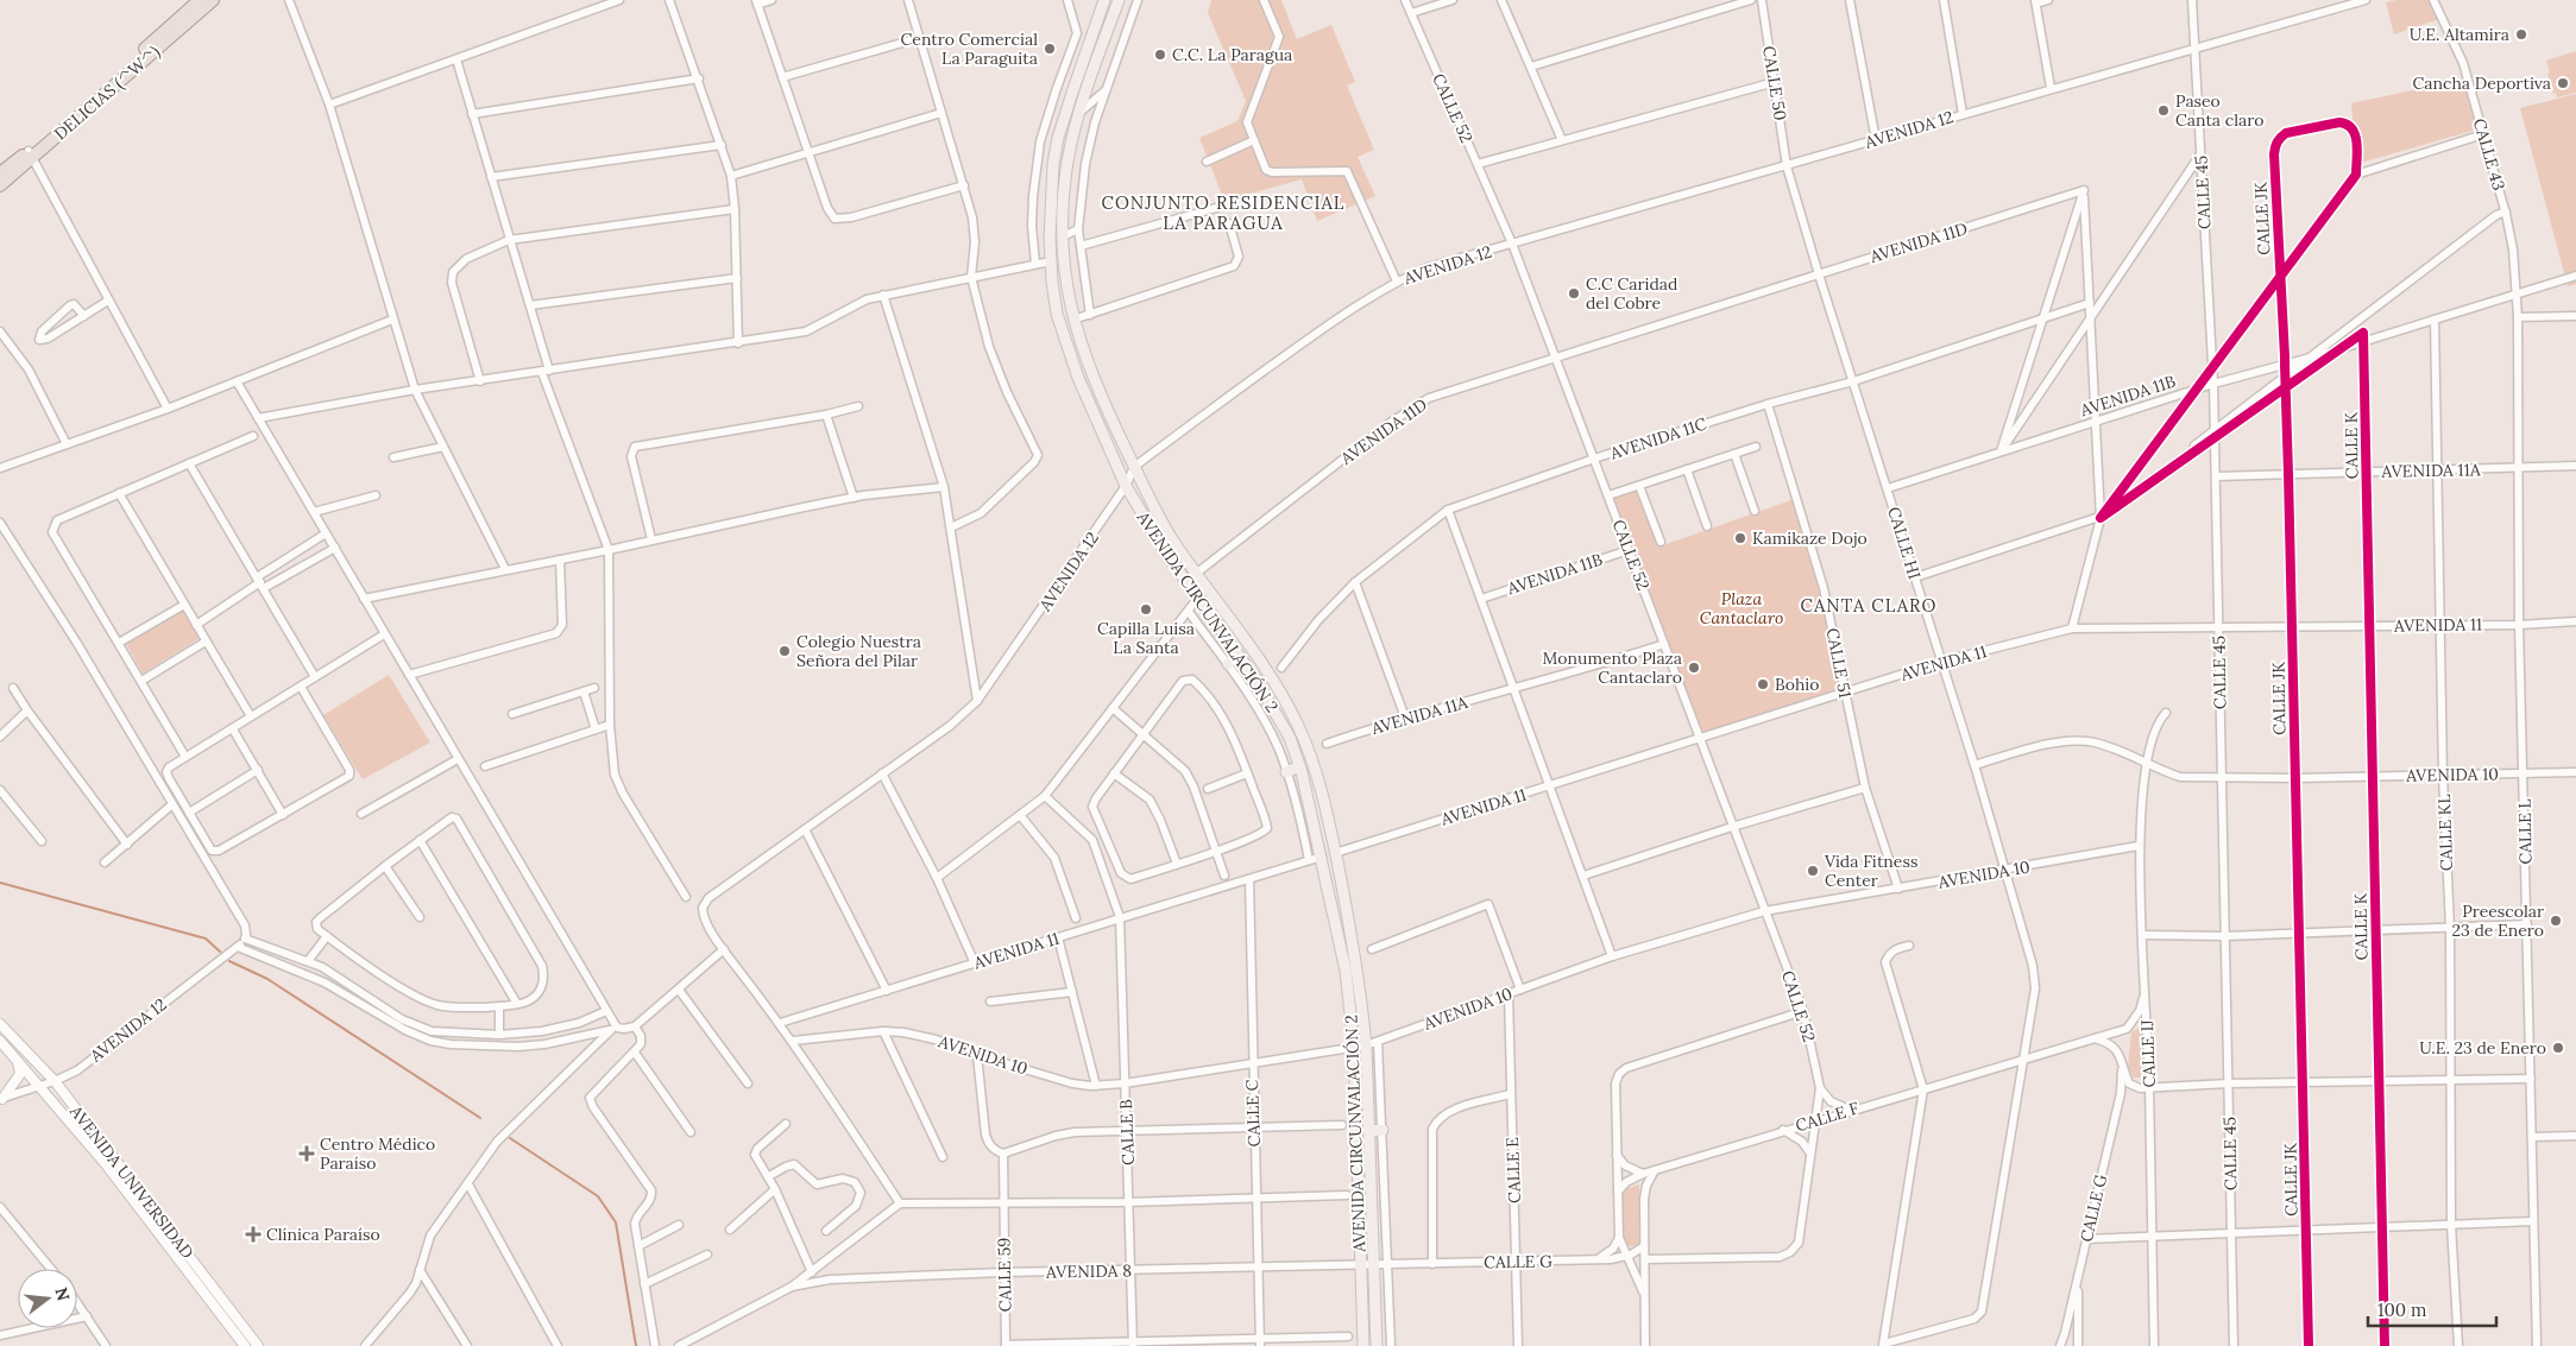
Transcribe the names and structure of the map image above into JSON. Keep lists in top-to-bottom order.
{
  "streets": {
    "main road": ["DELICIAS (^W^)", "AVENIDA CIRCUNVALACIÓN 2"],
    "street": [
      "CALLE 50",
      "CALLE 52",
      "AVENIDA 12",
      "CALLE 43",
      "CALLE 45",
      "CALLE JK",
      "AVENIDA 11D",
      "AVENIDA 11B",
      "AVENIDA 11C",
      "CALLE K",
      "AVENIDA 11A",
      "CALLE HI",
      "AVENIDA 11",
      "CALLE 51",
      "AVENIDA 10",
      "CALLE L",
      "CALLE KL",
      "CALLE IJ",
      "CALLE C",
      "CALLE F",
      "CALLE B",
      "CALLE E",
      "AVENIDA UNIVERSIDAD",
      "CALLE G",
      "AVENIDA 8",
      "CALLE 59"
    ]
  },
  "crossings": [
    ["CALLE 50", "AVENIDA 12"],
    ["CALLE 50", "CALLE HI"],
    ["CALLE 52", "AVENIDA 12"],
    ["CALLE 52", "AVENIDA 11D"],
    ["CALLE 52", "AVENIDA 11B"],
    ["CALLE 52", "AVENIDA 11C"],
    ["CALLE 52", "AVENIDA 11A"],
    ["CALLE 52", "AVENIDA 11"],
    ["CALLE 52", "AVENIDA 10"],
    ["CALLE 52", "CALLE F"],
    ["AVENIDA 12", "CALLE 45"],
    ["AVENIDA 12", "CALLE HI"],
    ["AVENIDA 12", "AVENIDA CIRCUNVALACIÓN 2"],
    ["AVENIDA 12", "AVENIDA UNIVERSIDAD"],
    ["CALLE 43", "AVENIDA 11B"],
    ["CALLE 43", "CALLE L"],
    ["CALLE 45", "AVENIDA 11B"],
    ["CALLE 45", "AVENIDA 11A"],
    ["CALLE 45", "AVENIDA 11"],
    ["CALLE 45", "AVENIDA 10"],
    ["CALLE JK", "AVENIDA 11B"],
    ["CALLE JK", "AVENIDA 11A"],
    ["CALLE JK", "AVENIDA 11"],
    ["CALLE JK", "AVENIDA 10"],
    ["AVENIDA 11D", "CALLE HI"],
    ["AVENIDA 11D", "AVENIDA CIRCUNVALACIÓN 2"],
    ["AVENIDA 11B", "CALLE K"],
    ["AVENIDA 11B", "CALLE HI"],
    ["AVENIDA 11B", "CALLE KL"],
    ["AVENIDA 11C", "CALLE HI"],
    ["AVENIDA 11C", "CALLE 51"],
    ["CALLE K", "AVENIDA 11A"],
    ["CALLE K", "AVENIDA 11"],
    ["CALLE K", "AVENIDA 10"],
    ["AVENIDA 11A", "CALLE L"],
    ["AVENIDA 11A", "CALLE KL"],
    ["CALLE HI", "AVENIDA 11"],
    ["CALLE HI", "AVENIDA 10"],
    ["CALLE HI", "CALLE F"],
    ["AVENIDA CIRCUNVALACIÓN 2", "AVENIDA 11"],
    ["AVENIDA CIRCUNVALACIÓN 2", "AVENIDA 10"],
    ["AVENIDA CIRCUNVALACIÓN 2", "AVENIDA 8"],
    ["AVENIDA 11", "CALLE 51"],
    ["AVENIDA 11", "CALLE L"],
    ["AVENIDA 11", "CALLE KL"],
    ["AVENIDA 11", "CALLE C"],
    ["AVENIDA 11", "CALLE B"],
    ["CALLE 51", "AVENIDA 10"],
    ["AVENIDA 10", "CALLE L"],
    ["AVENIDA 10", "CALLE KL"],
    ["AVENIDA 10", "CALLE IJ"],
    ["AVENIDA 10", "CALLE C"],
    ["AVENIDA 10", "CALLE B"],
    ["AVENIDA 10", "CALLE E"],
    ["CALLE IJ", "CALLE F"],
    ["CALLE C", "AVENIDA 8"],
    ["CALLE B", "AVENIDA 8"],
    ["CALLE E", "CALLE G"],
    ["CALLE G", "AVENIDA 8"],
    ["AVENIDA 8", "CALLE 59"]
  ],
  "districts": ["CONJUNTO RESIDENCIAL LA PARAGUA", "CANTA CLARO"],
  "parks": ["Plaza Cantaclaro"],
  "places": {
    "other": [
      "U.E. Altamira",
      "Centro Comercial La Paraguita",
      "C.C. La Paragua",
      "Cancha Deportiva",
      "Paseo Canta claro",
      "C.C Caridad del Cobre",
      "Kamikaze Dojo",
      "Capilla Luisa La Santa",
      "Colegio Nuestra Señora del Pilar",
      "Monumento Plaza Cantaclaro",
      "Bohio",
      "Vida Fitness Center",
      "Preescolar 23 de Enero",
      "U.E. 23 de Enero"
    ],
    "health": ["Centro Médico Paraíso", "Clínica Paraíso"]
  },
  "scale_bar": "100 m",
  "north": "right"
}
